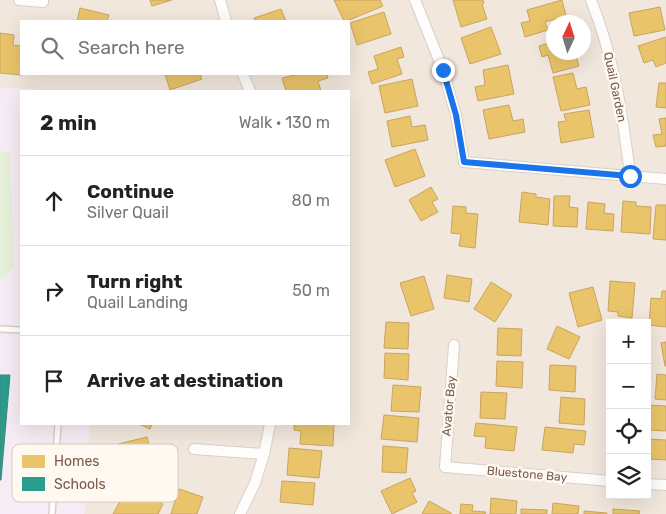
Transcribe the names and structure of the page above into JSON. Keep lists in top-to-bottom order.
{
  "streets": {
    "street": ["Quail Garden", "Avator Bay", "Bluestone Bay"]
  },
  "crossings": [
    ["Avator Bay", "Bluestone Bay"]
  ],
  "legend": ["Homes", "Schools"],
  "north": "top",
  "page": {
    "search": "Search here",
    "heading": ["2 min", "Walk · 130 m"],
    "list": [
      ["Continue", "Silver Quail", "80 m"],
      ["Turn right", "Quail Landing", "50 m"],
      "Arrive at destination"
    ],
    "map_buttons": ["+", "−"]
  }
}
